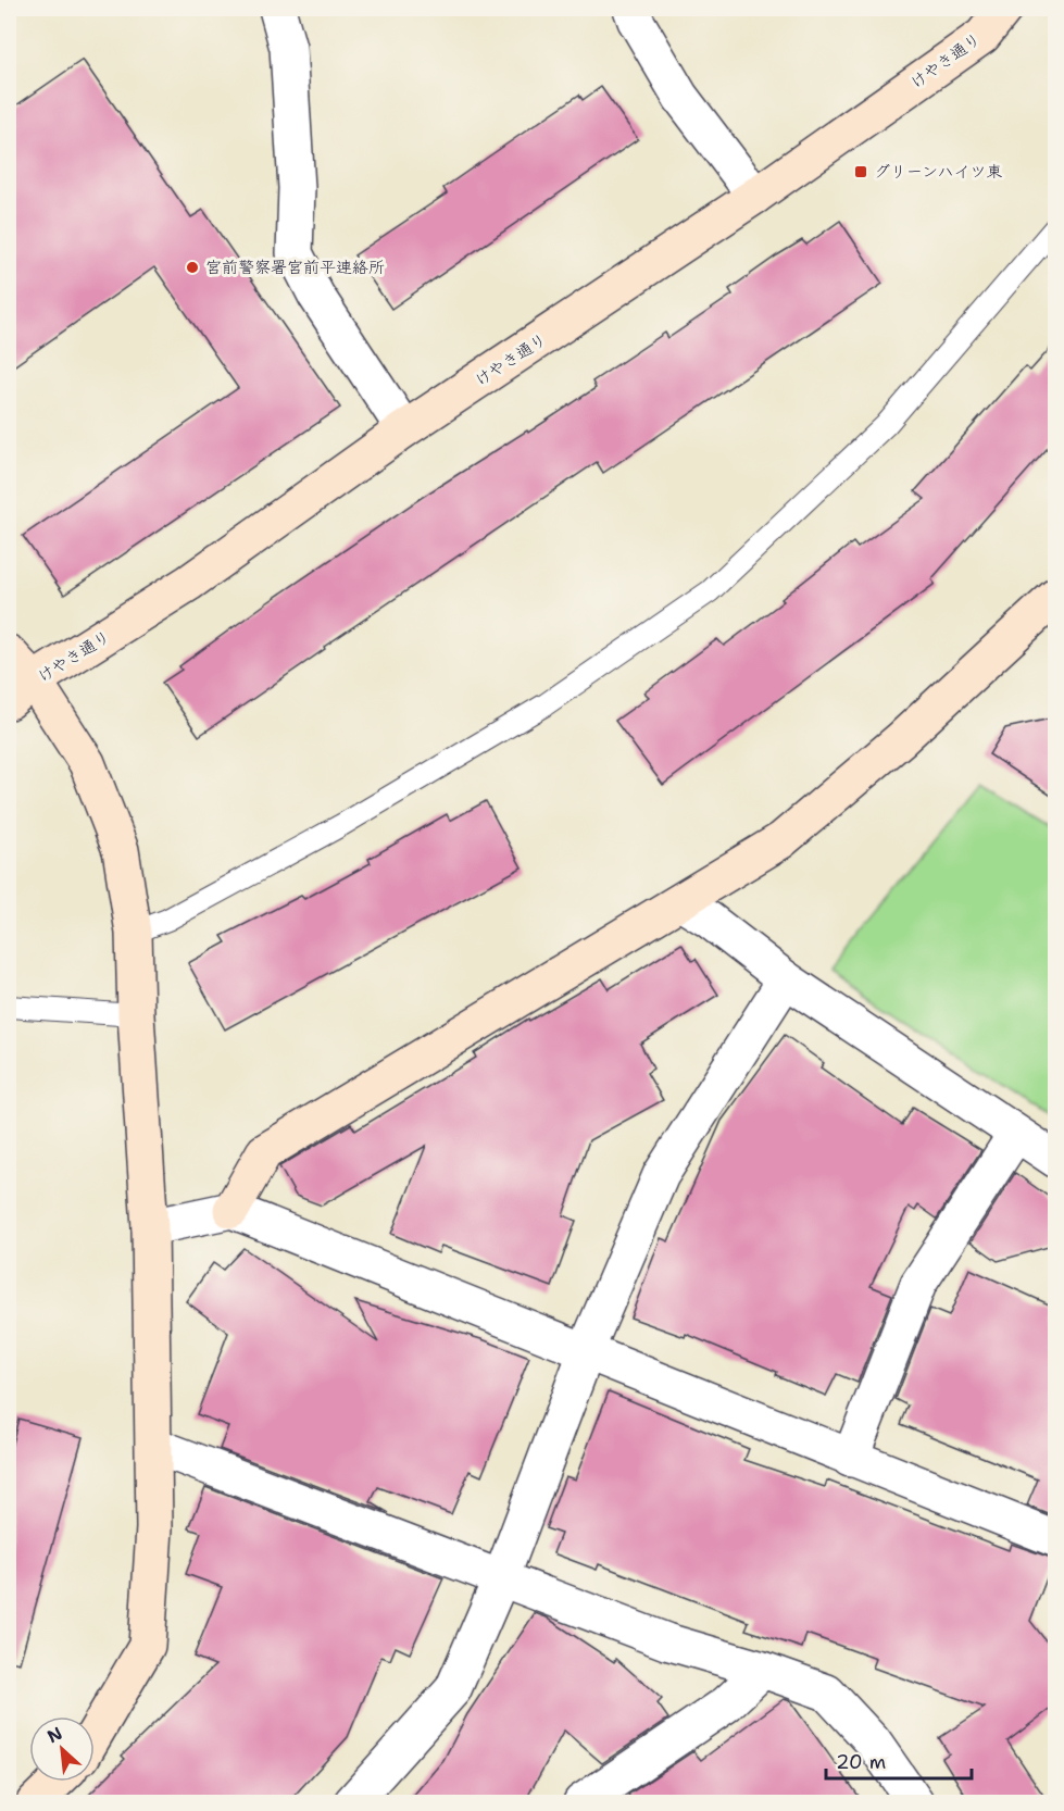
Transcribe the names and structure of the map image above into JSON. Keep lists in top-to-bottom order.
{
  "streets": {
    "street": ["けやき通り"]
  },
  "places": {
    "transit": ["グリーンハイツ東"],
    "other": ["宮前警察署宮前平連絡所"]
  },
  "scale_bar": "20 m",
  "north": "top left"
}
